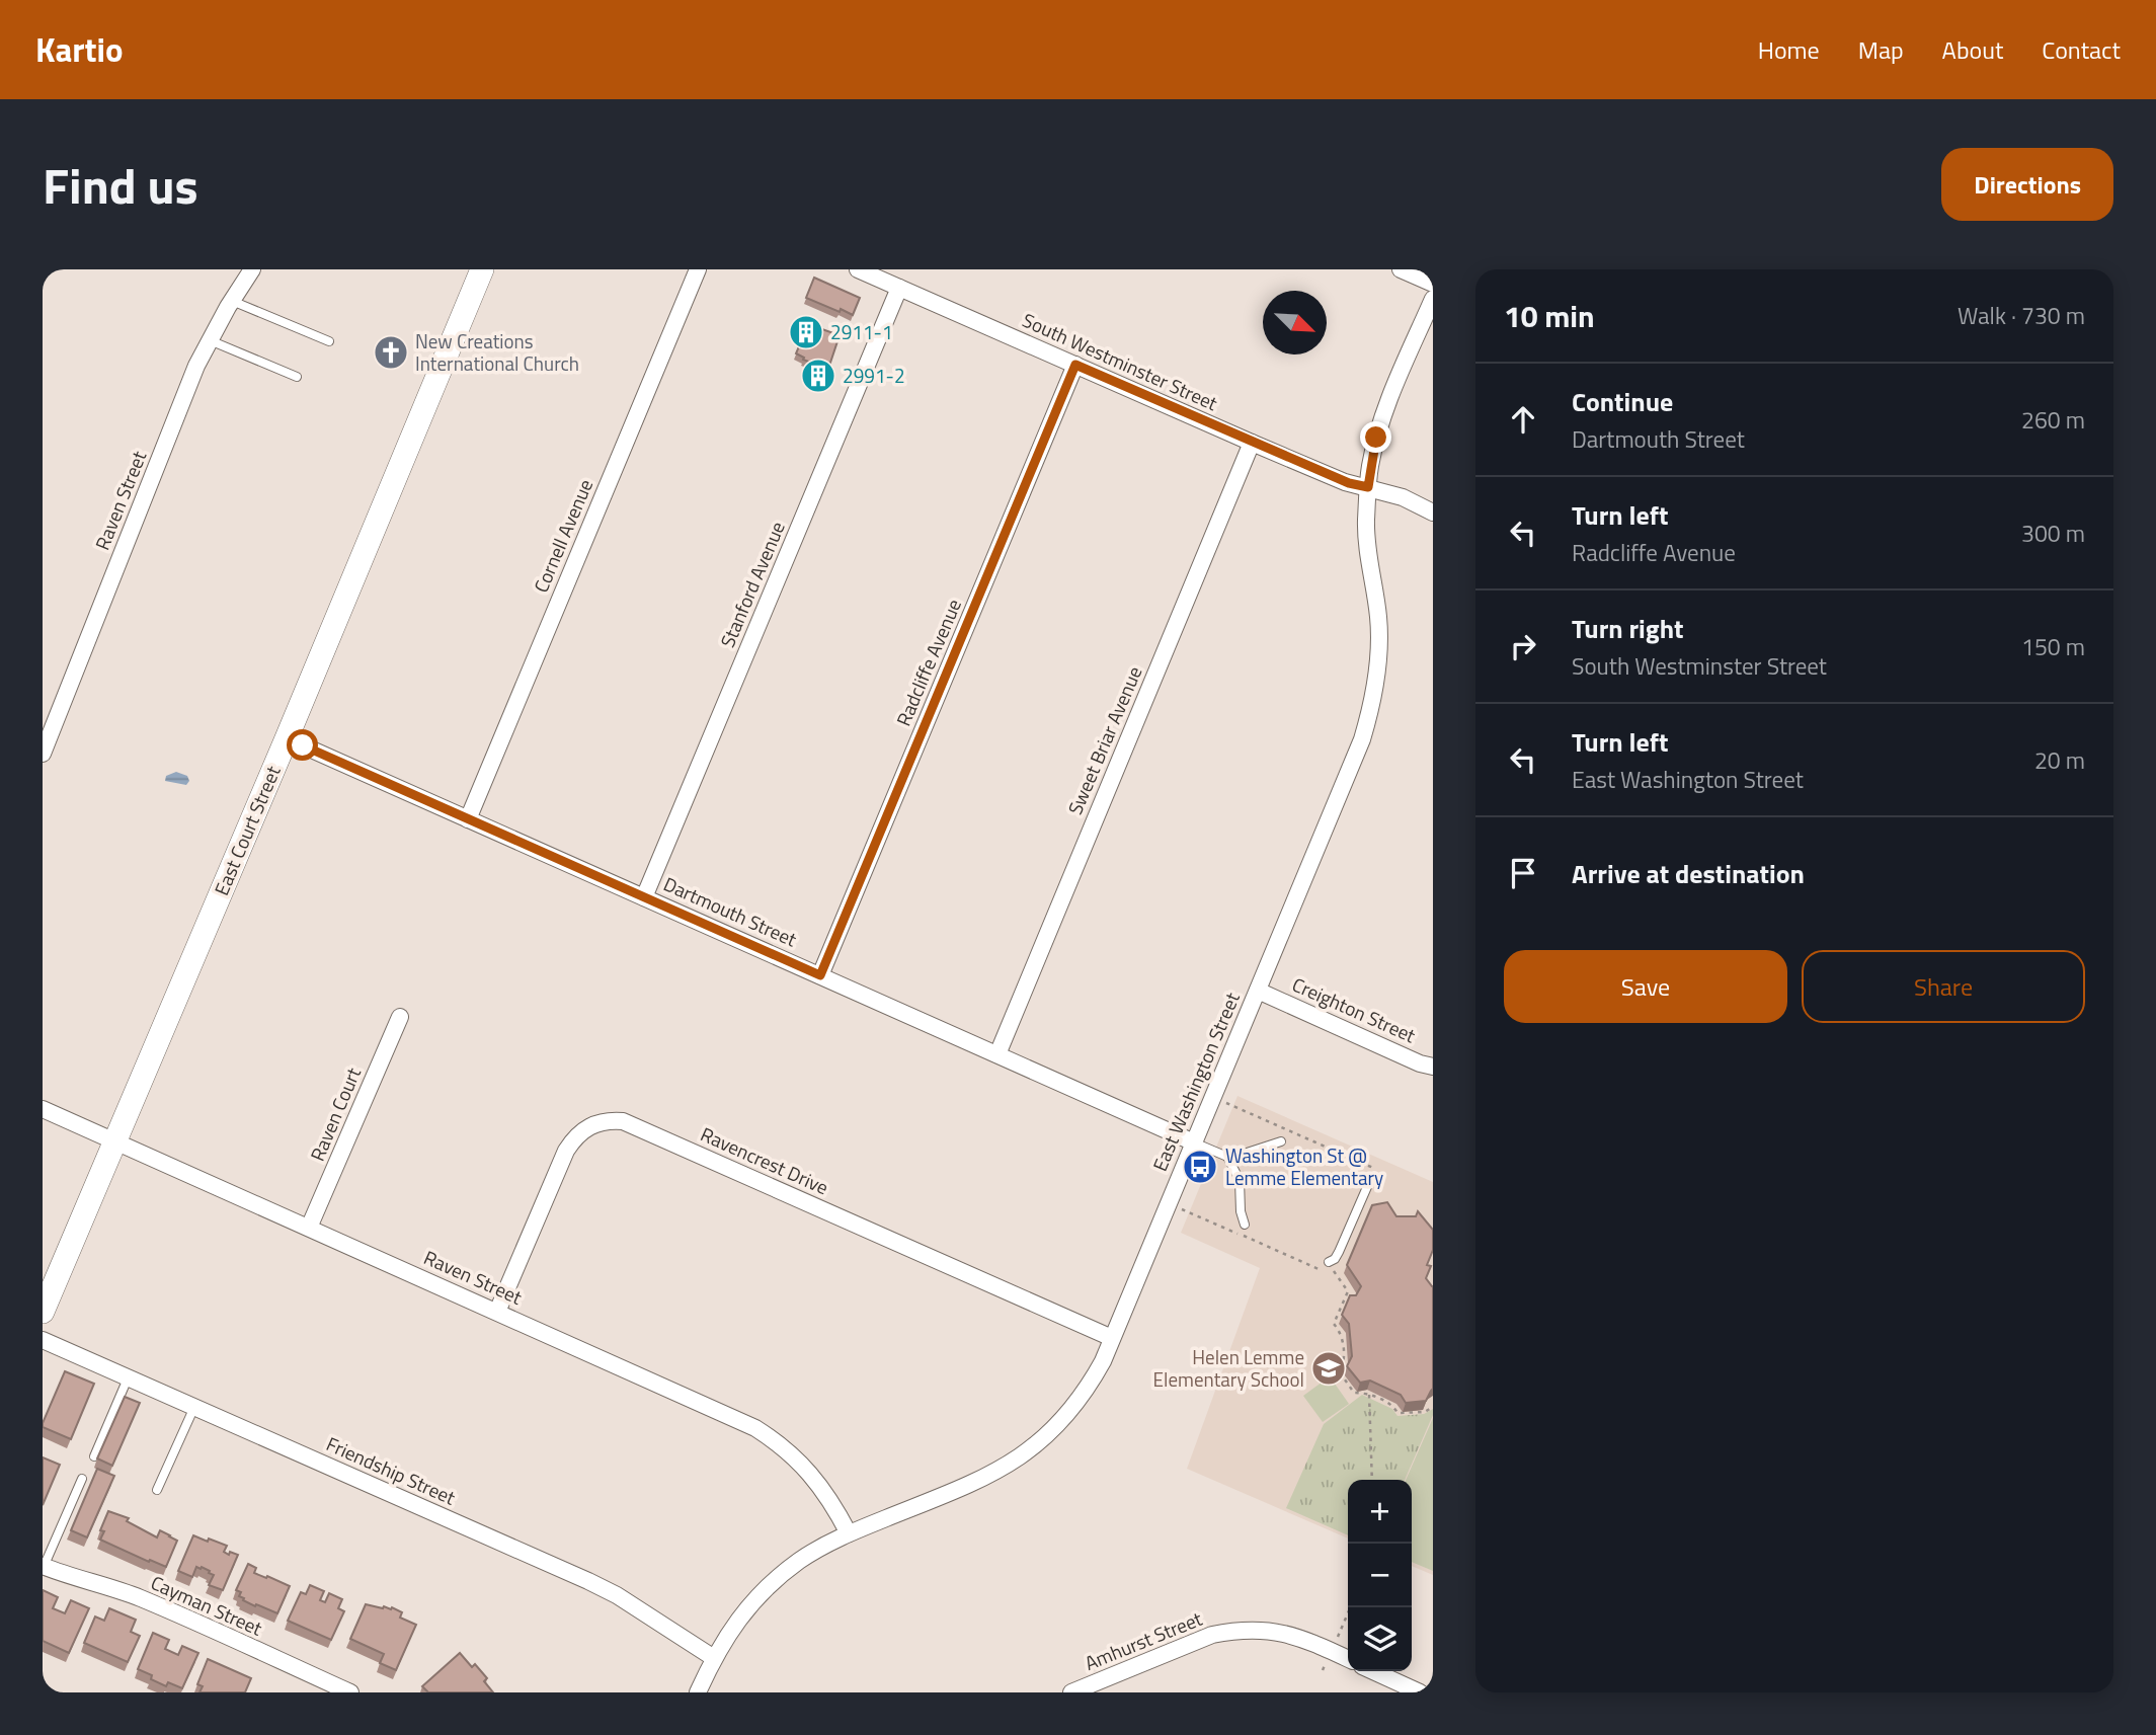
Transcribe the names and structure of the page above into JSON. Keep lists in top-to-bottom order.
{
  "streets": {
    "street": [
      "South Westminster Street",
      "Raven Street",
      "Cornell Avenue",
      "Stanford Avenue",
      "Radcliffe Avenue",
      "Sweet Briar Avenue",
      "East Court Street",
      "Dartmouth Street",
      "Creighton Street",
      "East Washington Street",
      "Raven Court",
      "Ravencrest Drive",
      "Friendship Street",
      "Cayman Street",
      "Amhurst Street"
    ]
  },
  "crossings": [
    ["South Westminster Street", "Stanford Avenue"],
    ["South Westminster Street", "Radcliffe Avenue"],
    ["South Westminster Street", "Sweet Briar Avenue"],
    ["South Westminster Street", "East Washington Street"],
    ["Raven Street", "East Court Street"],
    ["Raven Street", "East Washington Street"],
    ["Raven Street", "Raven Court"],
    ["Raven Street", "Ravencrest Drive"],
    ["Cornell Avenue", "Dartmouth Street"],
    ["Stanford Avenue", "Dartmouth Street"],
    ["Radcliffe Avenue", "Dartmouth Street"],
    ["Sweet Briar Avenue", "Dartmouth Street"],
    ["East Court Street", "Dartmouth Street"],
    ["Dartmouth Street", "East Washington Street"],
    ["Creighton Street", "East Washington Street"],
    ["East Washington Street", "Ravencrest Drive"],
    ["East Washington Street", "Friendship Street"]
  ],
  "places": {
    "building": ["2911-1", "2991-2"],
    "church": ["New Creations International Church"],
    "bus stop": ["Washington St @ Lemme Elementary"],
    "school or university": ["Helen Lemme Elementary School"]
  },
  "north": "bottom right",
  "page": {
    "header": "Kartio",
    "nav": [
      "Home",
      "Map",
      "About",
      "Contact"
    ],
    "title": "Find us",
    "buttons": [
      "Directions",
      ["Save", "Share"]
    ],
    "heading": ["10 min", "Walk · 730 m"],
    "list": [
      ["Continue", "Dartmouth Street", "260 m"],
      ["Turn left", "Radcliffe Avenue", "300 m"],
      ["Turn right", "South Westminster Street", "150 m"],
      ["Turn left", "East Washington Street", "20 m"],
      "Arrive at destination"
    ],
    "map_buttons": ["+", "−"]
  }
}
